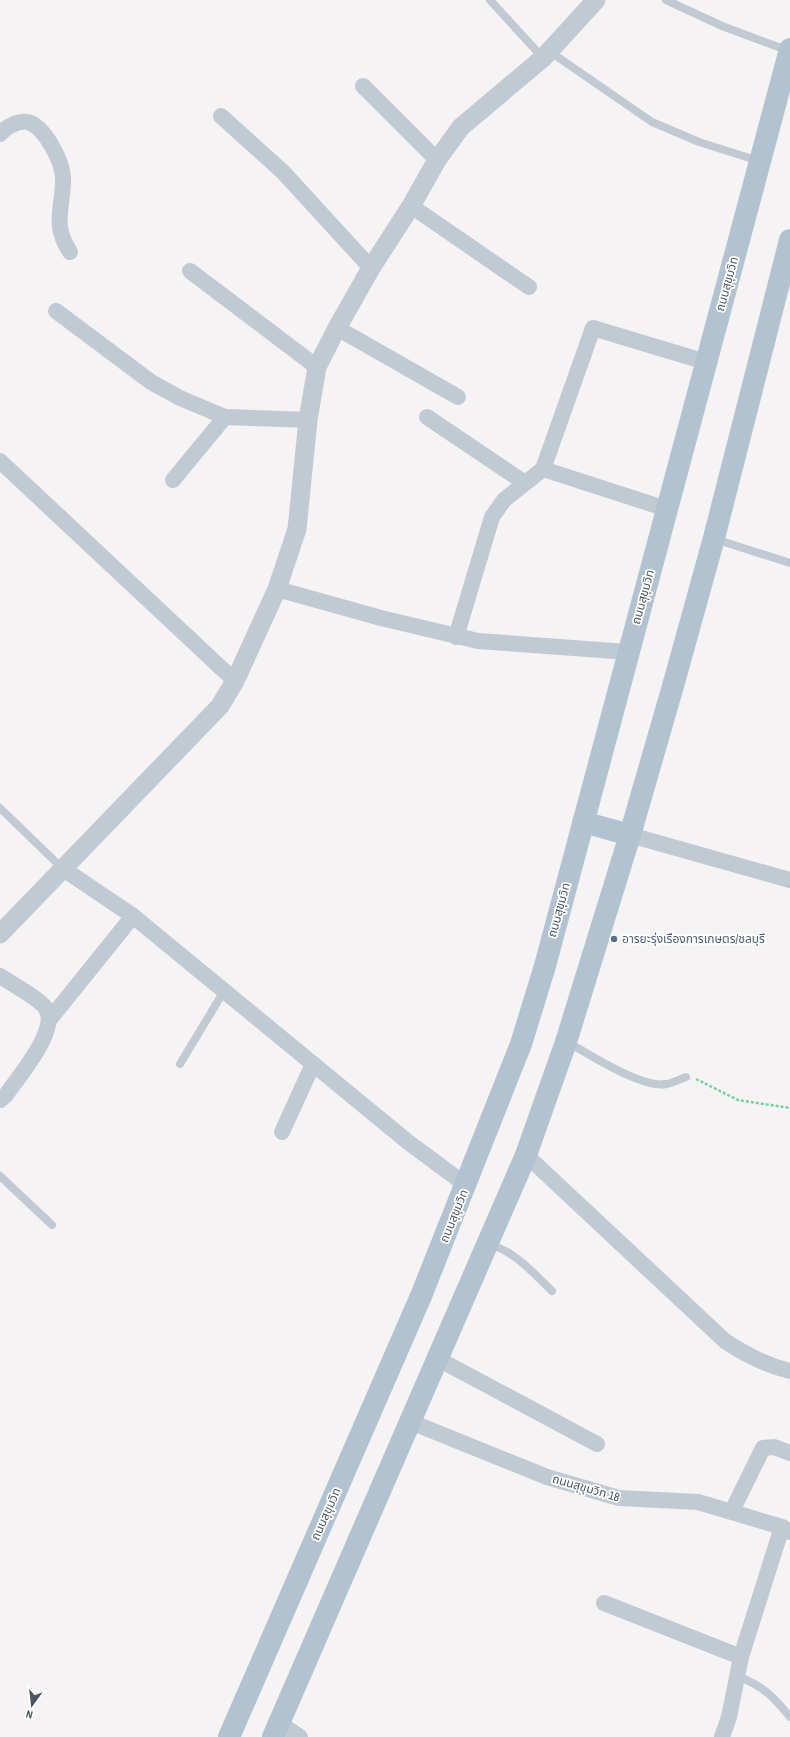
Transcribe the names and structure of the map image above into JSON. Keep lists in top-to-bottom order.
{
  "streets": {
    "main road": ["ถนนสุขุมวิท"],
    "street": ["ถนนสุขุมวิท 18"]
  },
  "places": ["อารยะรุ่งเรืองการเกษตร/ชลบุรี"],
  "north": "bottom"
}
